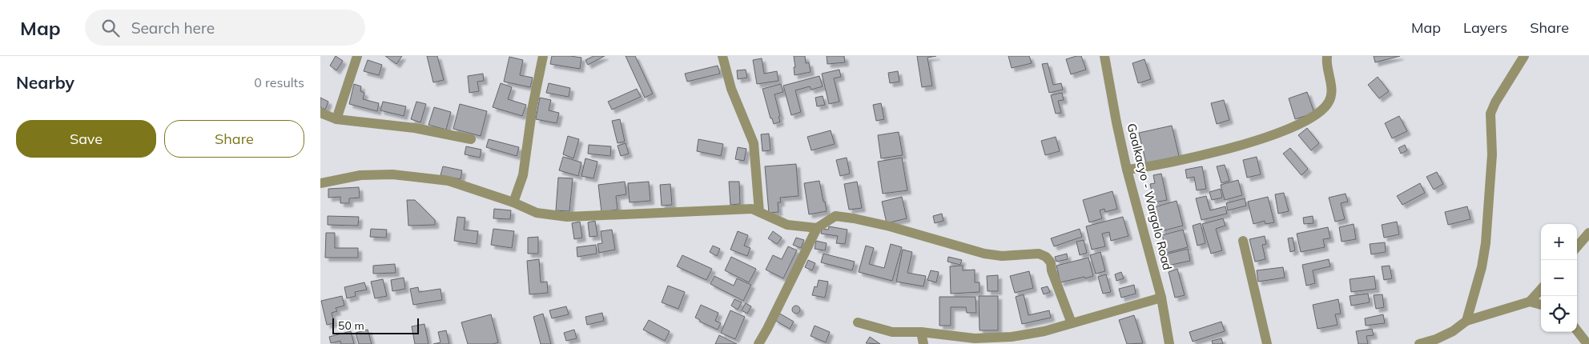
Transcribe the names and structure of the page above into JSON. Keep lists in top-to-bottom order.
{
  "streets": {
    "street": ["Gaalkacyo - Wargalo Road"]
  },
  "scale_bar": "50 m",
  "page": {
    "header": "Map",
    "search": "Search here",
    "nav": ["Map", "Layers", "Share"],
    "heading": ["Nearby", "0 results"],
    "buttons": ["Save", "Share"],
    "map_buttons": ["+", "−"],
    "scale": "50 m"
  }
}
